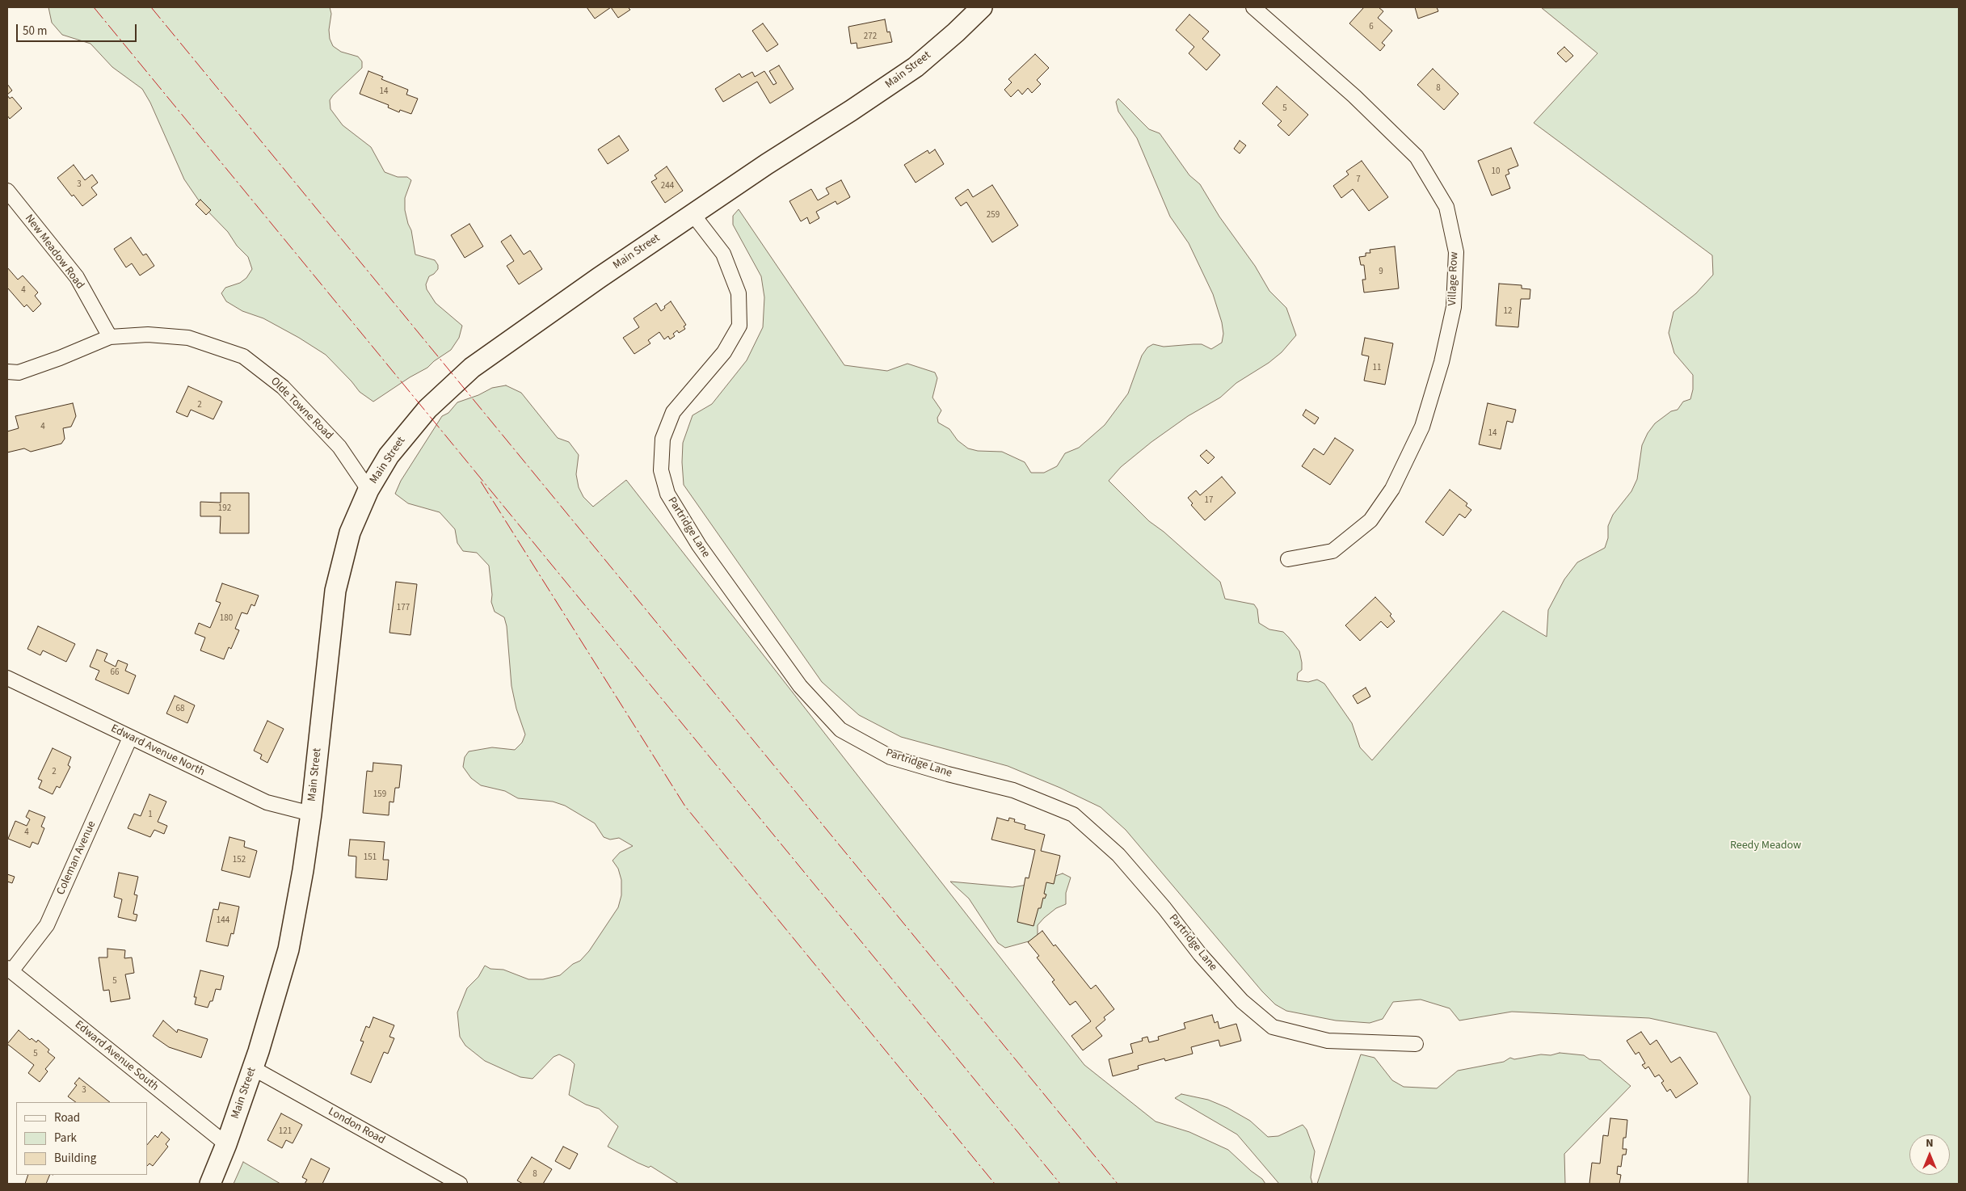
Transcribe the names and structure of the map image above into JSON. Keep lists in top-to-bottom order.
{
  "streets": {
    "street": [
      "Main Street",
      "New Meadow Road",
      "Village Row",
      "Olde Towne Road",
      "Partridge Lane",
      "Edward Avenue North",
      "Coleman Avenue",
      "Edward Avenue South",
      "London Road"
    ]
  },
  "crossings": [
    ["Main Street", "Olde Towne Road"],
    ["Main Street", "Partridge Lane"],
    ["Main Street", "Edward Avenue North"],
    ["Main Street", "Edward Avenue South"],
    ["Main Street", "London Road"],
    ["New Meadow Road", "Olde Towne Road"],
    ["Edward Avenue North", "Coleman Avenue"],
    ["Coleman Avenue", "Edward Avenue South"]
  ],
  "parks": ["Reedy Meadow"],
  "house_numbers": [
    "6",
    "272",
    "8",
    "14",
    "5",
    "10",
    "7",
    "3",
    "244",
    "259",
    "9",
    "4",
    "12",
    "11",
    "2",
    "4",
    "14",
    "17",
    "192",
    "177",
    "180",
    "66",
    "68",
    "2",
    "159",
    "1",
    "4",
    "151",
    "152",
    "144",
    "5",
    "5",
    "3",
    "121",
    "8"
  ],
  "legend": ["Road", "Park", "Building"],
  "scale_bar": "50 m",
  "north": "top"
}
